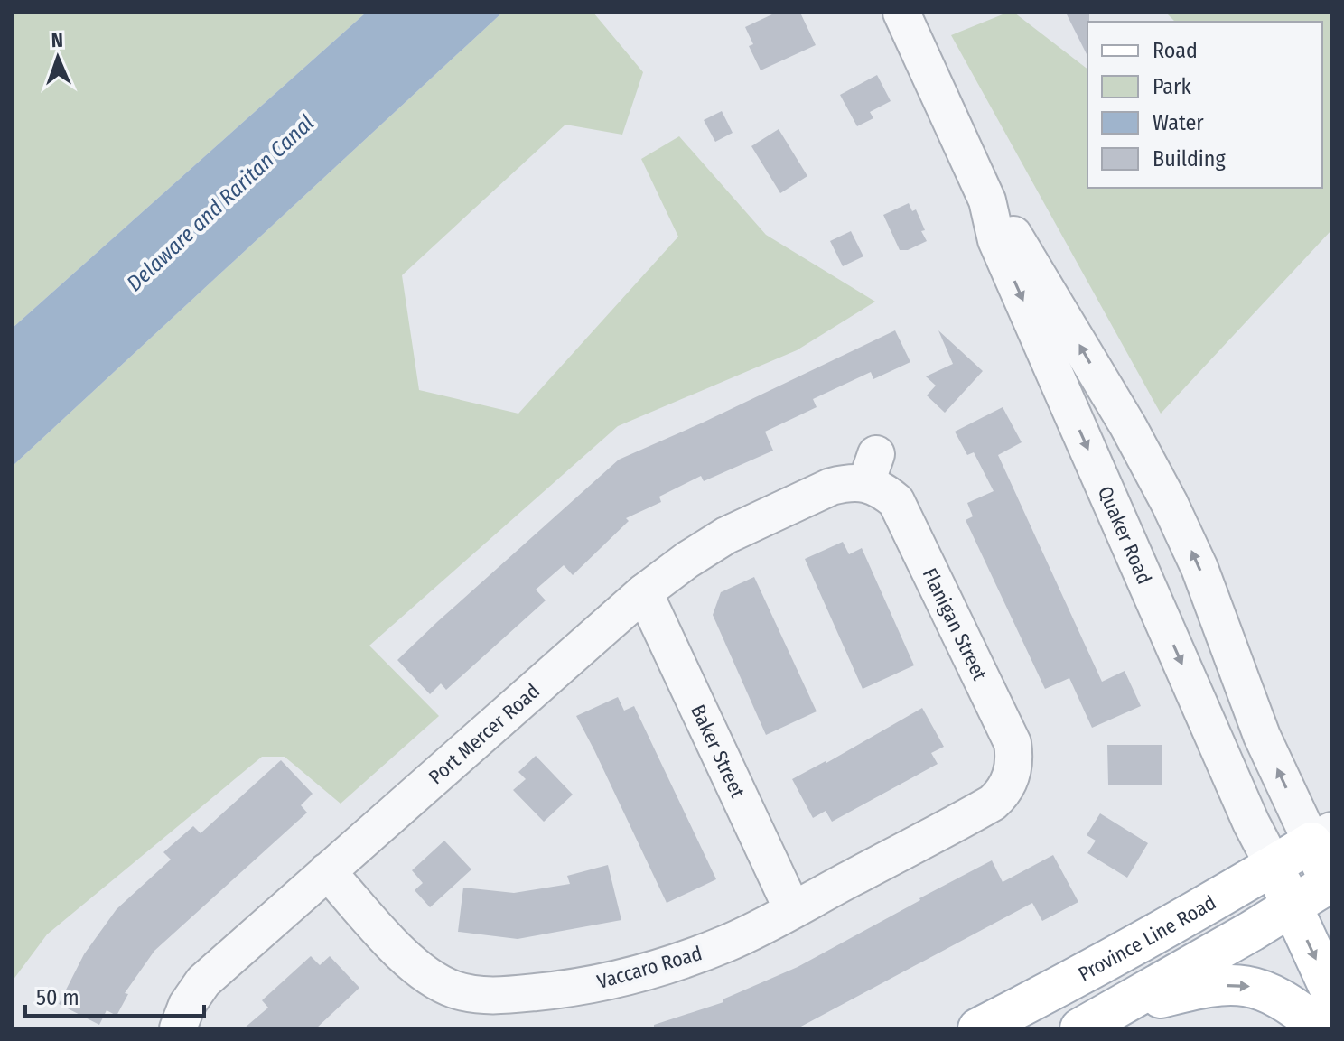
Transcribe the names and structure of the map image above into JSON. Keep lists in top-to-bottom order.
{
  "streets": {
    "main road": ["Province Line Road"],
    "street": [
      "Quaker Road",
      "Flanigan Street",
      "Port Mercer Road",
      "Baker Street",
      "Vaccaro Road"
    ]
  },
  "crossings": [
    ["Quaker Road", "Province Line Road"],
    ["Flanigan Street", "Port Mercer Road"],
    ["Flanigan Street", "Vaccaro Road"],
    ["Port Mercer Road", "Baker Street"],
    ["Port Mercer Road", "Vaccaro Road"],
    ["Baker Street", "Vaccaro Road"]
  ],
  "water": ["Delaware and Raritan Canal"],
  "legend": [
    "Road",
    "Park",
    "Water",
    "Building"
  ],
  "scale_bar": "50 m",
  "north": "top"
}
